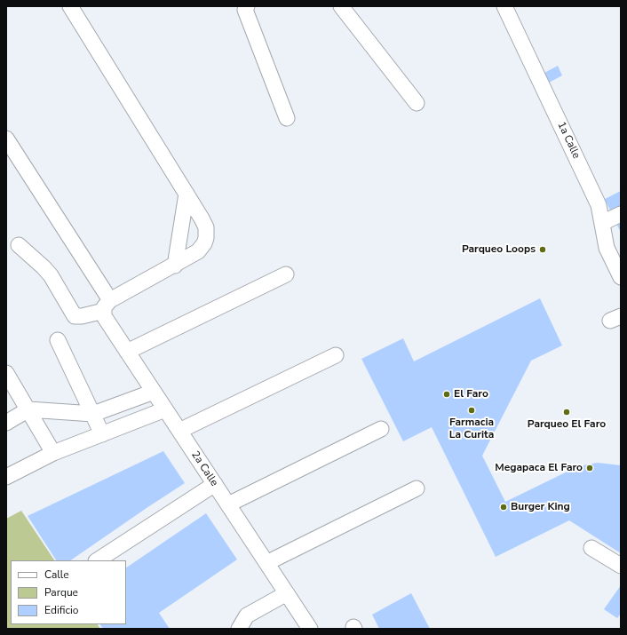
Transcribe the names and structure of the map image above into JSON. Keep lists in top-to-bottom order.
{
  "streets": {
    "street": ["1a Calle", "2a Calle"]
  },
  "places": [
    "Parqueo Loops",
    "El Faro",
    "Farmacia La Curita",
    "Parqueo El Faro",
    "Megapaca El Faro",
    "Burger King"
  ],
  "legend": ["Calle", "Parque", "Edificio"]
}
